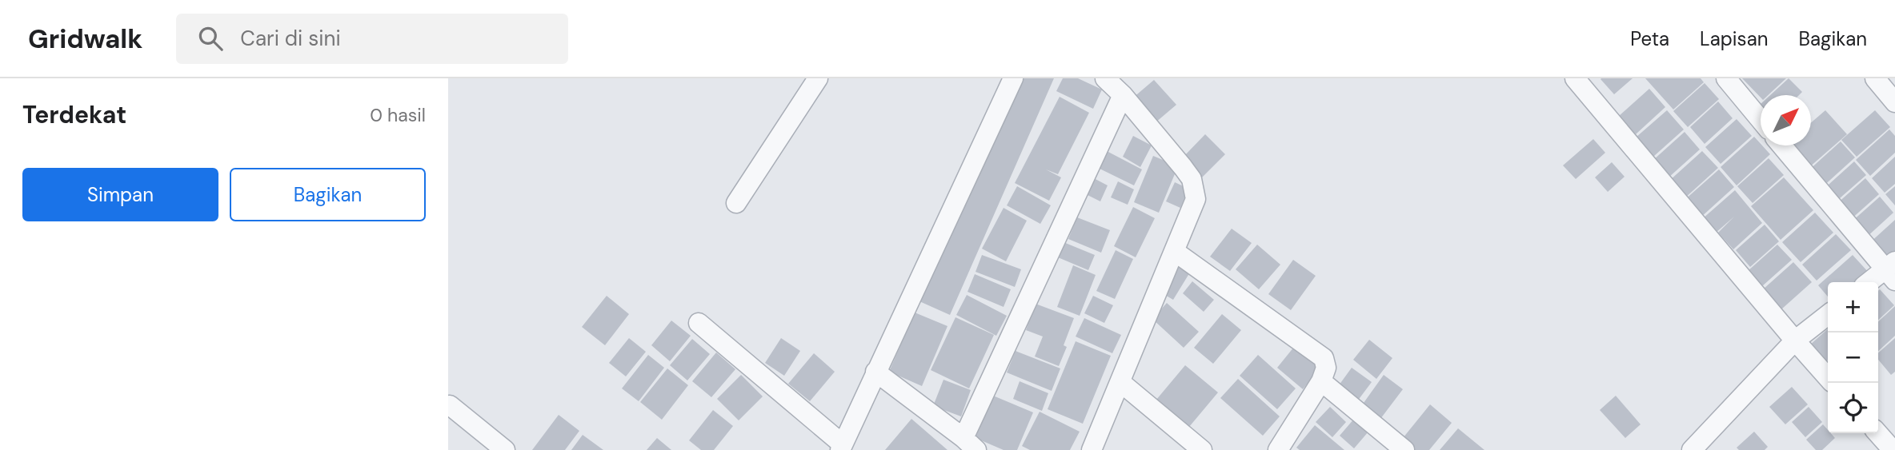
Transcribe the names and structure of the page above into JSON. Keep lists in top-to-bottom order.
{
  "north": "top right",
  "page": {
    "header": "Gridwalk",
    "search": "Cari di sini",
    "nav": ["Peta", "Lapisan", "Bagikan"],
    "heading": ["Terdekat", "0 hasil"],
    "buttons": ["Simpan", "Bagikan"],
    "map_buttons": ["+", "−"]
  }
}
